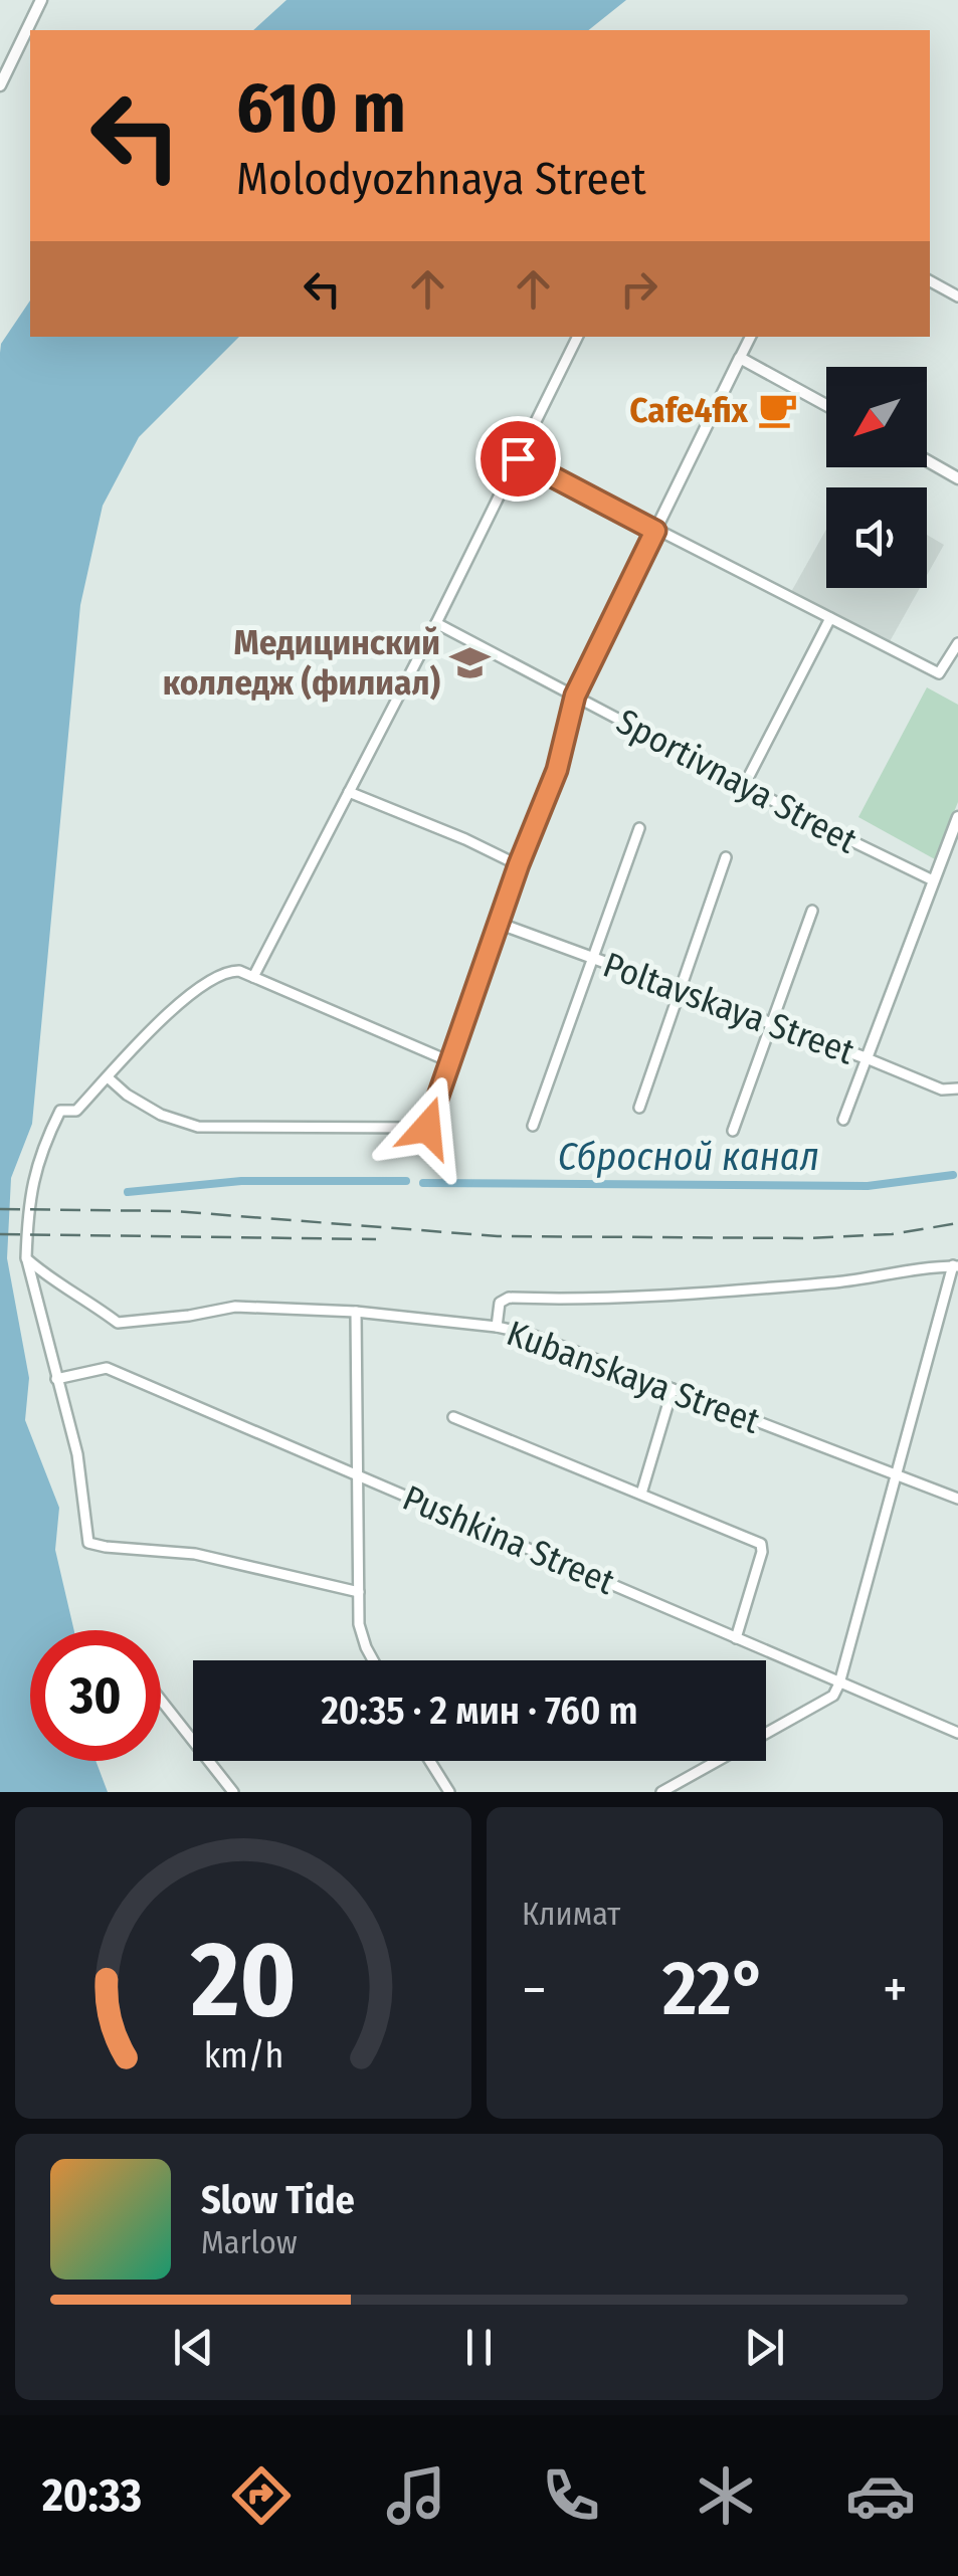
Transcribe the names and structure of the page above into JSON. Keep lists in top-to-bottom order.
{
  "streets": {
    "street": [
      "Sportivnaya Street",
      "Poltavskaya Street",
      "Kubanskaya Street",
      "Pushkina Street"
    ]
  },
  "water": ["Сбросной канал"],
  "places": {
    "cafe": ["Cafe4fix"],
    "school or university": ["Медицинский колледж (филиал)"]
  },
  "north": "bottom left",
  "page": {
    "turn": ["610 m", "Molodyozhnaya Street"],
    "limit": "30",
    "trip": "20:35 · 2 мин · 760 m",
    "tile": "Климат",
    "heat": ["−", "22°", "+"],
    "song": ["Slow Tide", "Marlow"],
    "tabs": "20:33",
    "gauge": ["20", "km/h"]
  }
}
